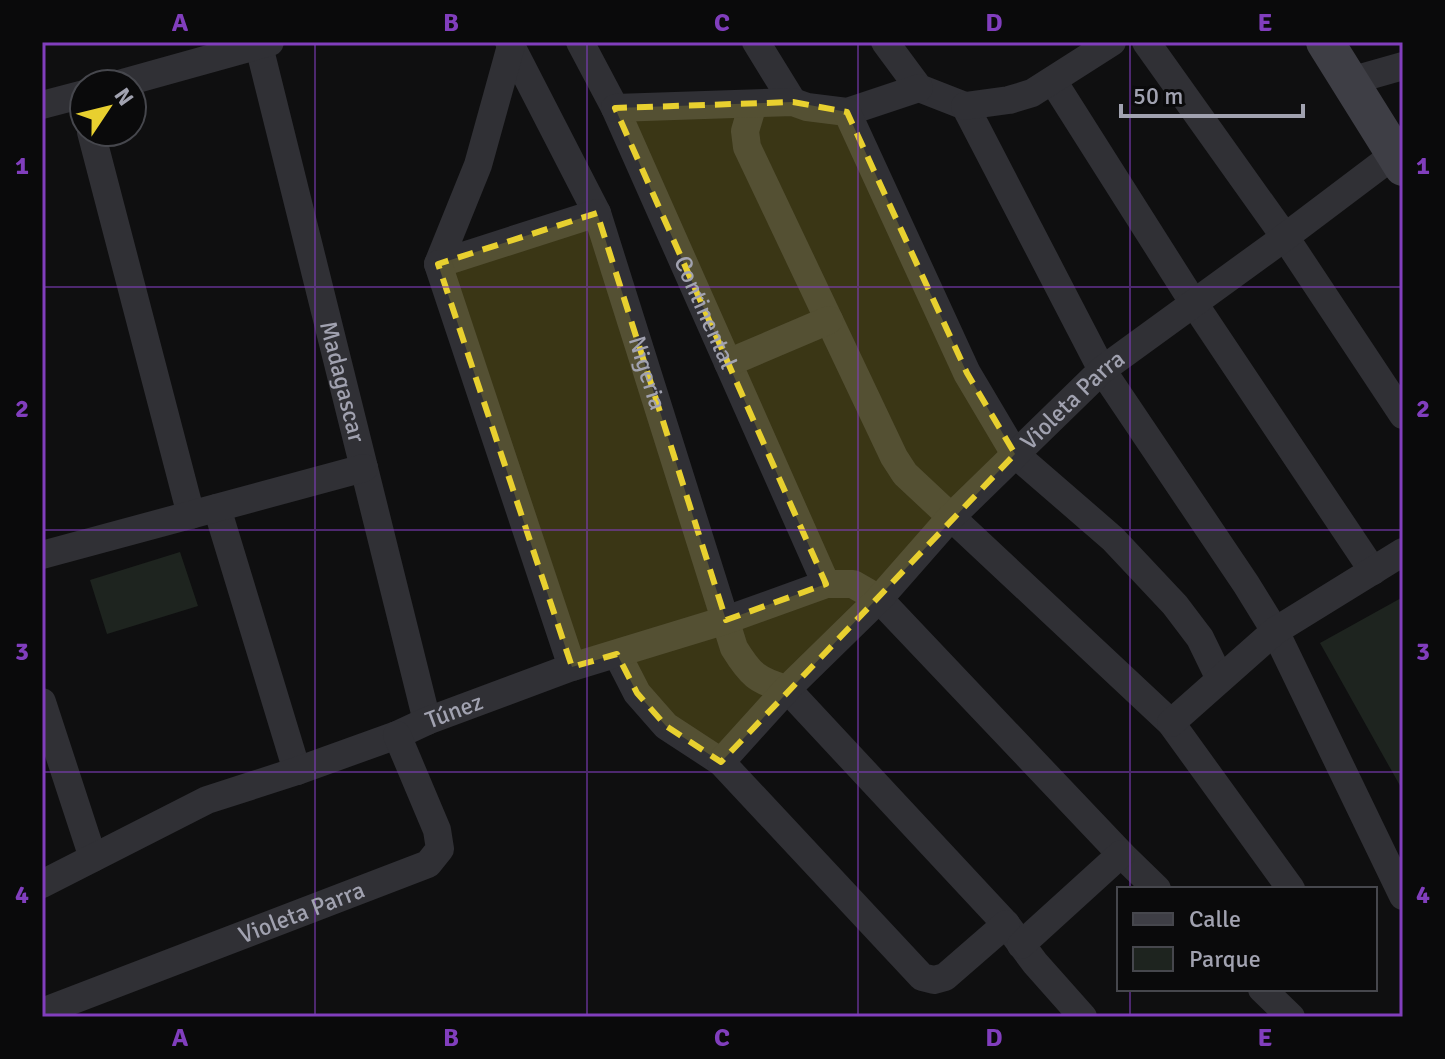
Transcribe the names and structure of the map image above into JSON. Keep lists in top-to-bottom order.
{
  "streets": {
    "street": [
      "Continental",
      "Nigeria",
      "Madagascar",
      "Violeta Parra",
      "Túnez"
    ]
  },
  "crossings": [
    ["Continental", "Túnez"],
    ["Nigeria", "Violeta Parra"],
    ["Nigeria", "Túnez"],
    ["Madagascar", "Túnez"],
    ["Violeta Parra", "Túnez"]
  ],
  "legend": ["Calle", "Parque"],
  "scale_bar": "50 m",
  "north": "top right",
  "grid": {
    "columns": [
      "A",
      "B",
      "C",
      "D",
      "E"
    ],
    "rows": [
      "1",
      "2",
      "3",
      "4"
    ]
  }
}
